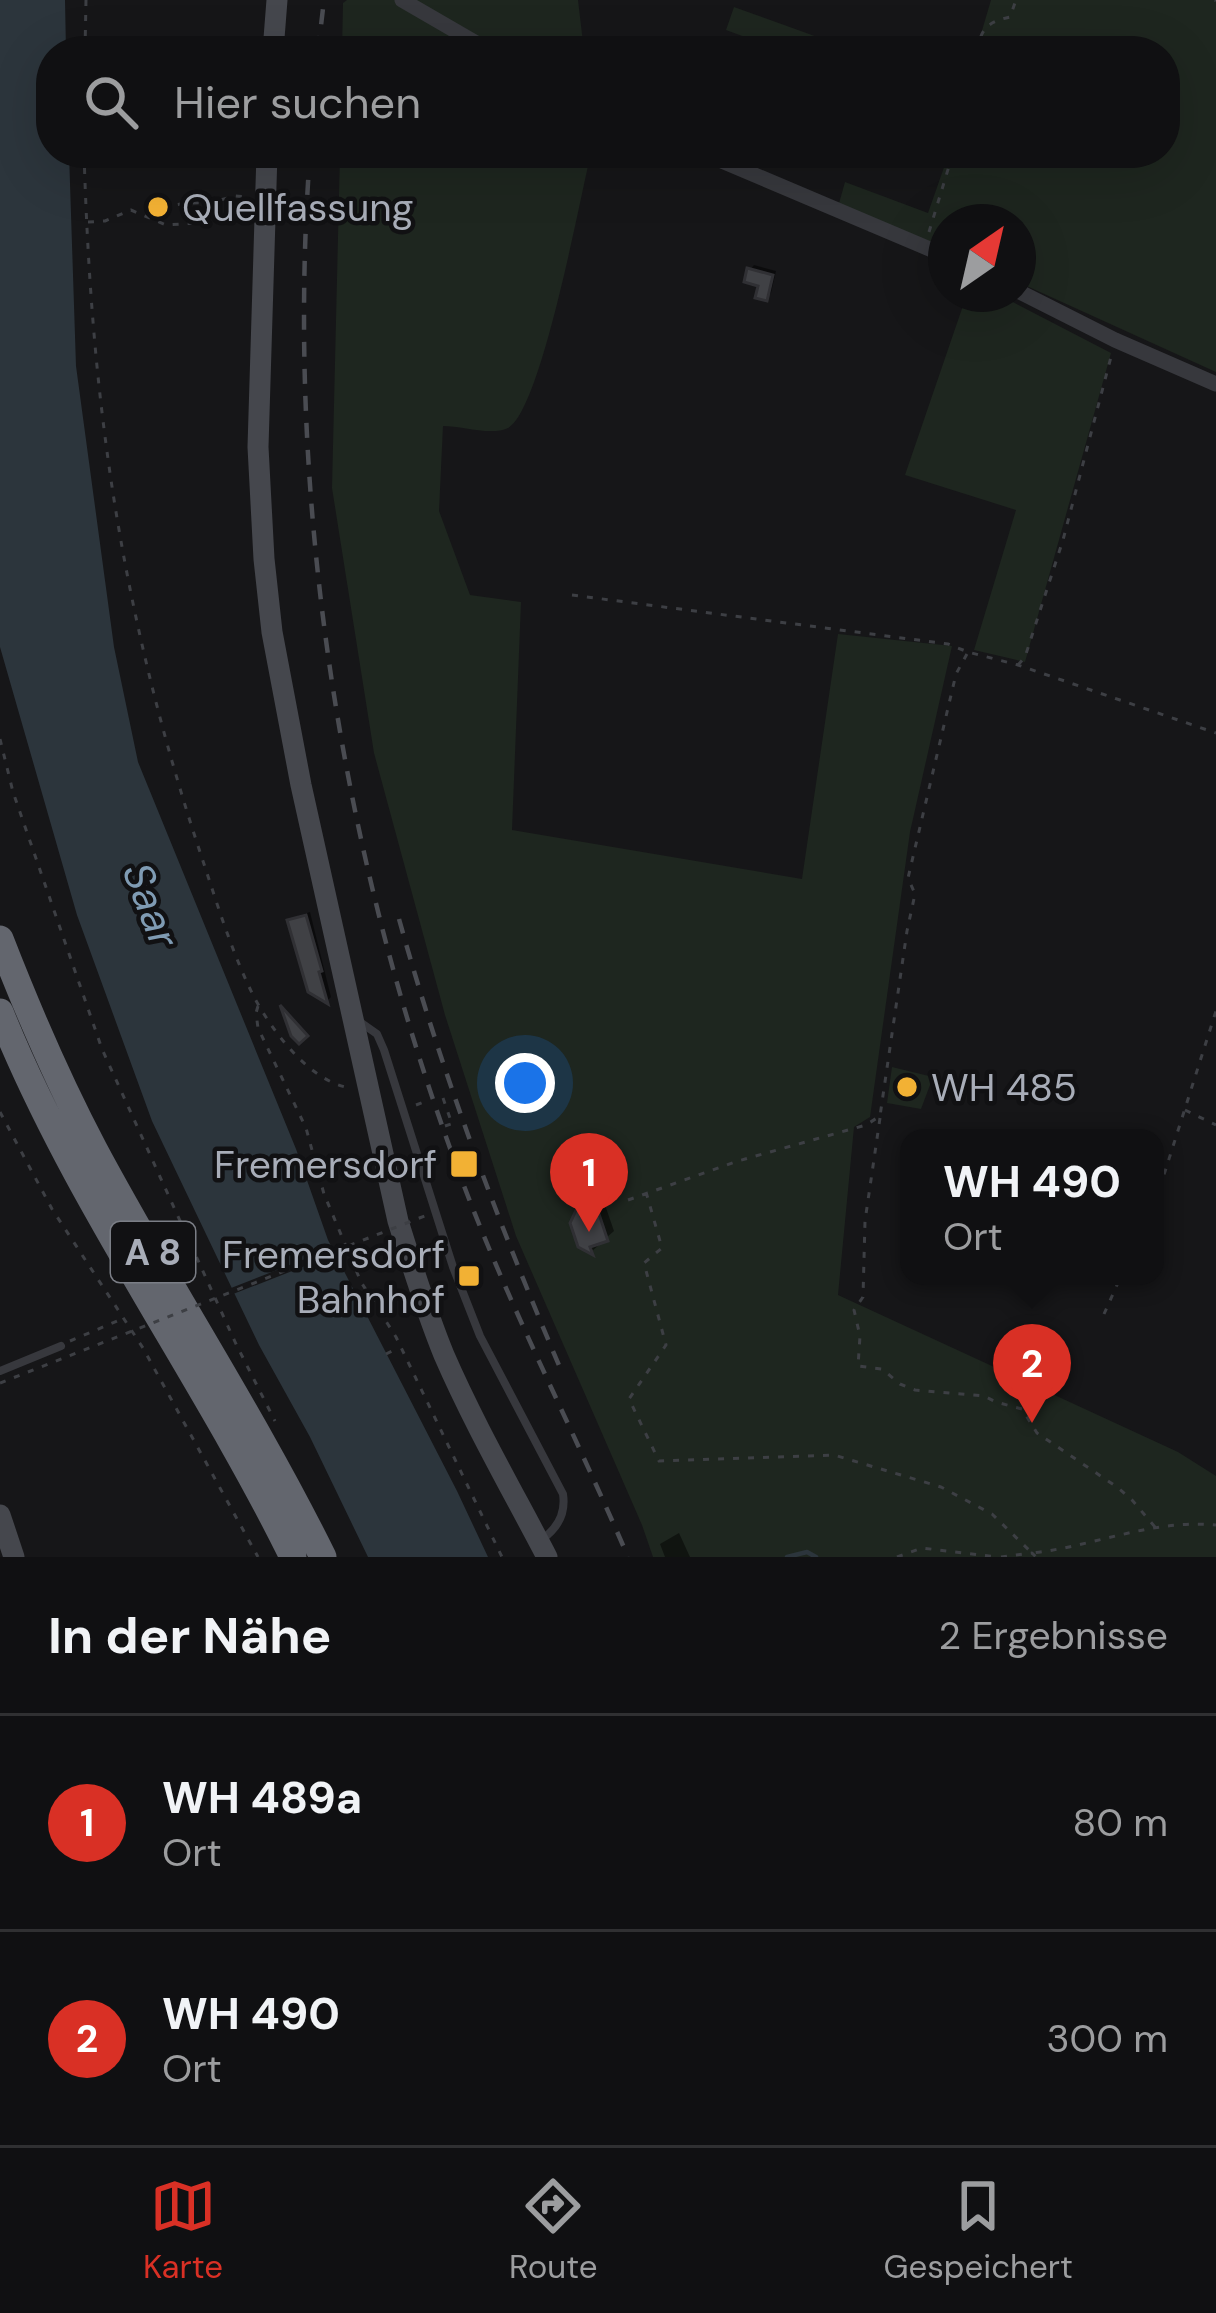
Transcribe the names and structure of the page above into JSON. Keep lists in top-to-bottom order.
{
  "streets": {
    "highway": ["A 8"]
  },
  "water": ["Saar"],
  "places": {
    "other": ["Quellfassung", "WH 485"],
    "transit": ["Fremersdorf", "Fremersdorf Bahnhof"]
  },
  "north": "top right",
  "page": {
    "search": "Hier suchen",
    "popup": ["WH 490", "Ort"],
    "pins": ["1", "2"],
    "heading": ["In der Nähe", "2 Ergebnisse"],
    "list": [
      {
        "mark": "1",
        "name": "WH 489a",
        "note": "Ort",
        "value": "80 m"
      },
      {
        "mark": "2",
        "name": "WH 490",
        "note": "Ort",
        "value": "300 m"
      }
    ],
    "nav": ["Karte", "Route", "Gespeichert"]
  }
}
